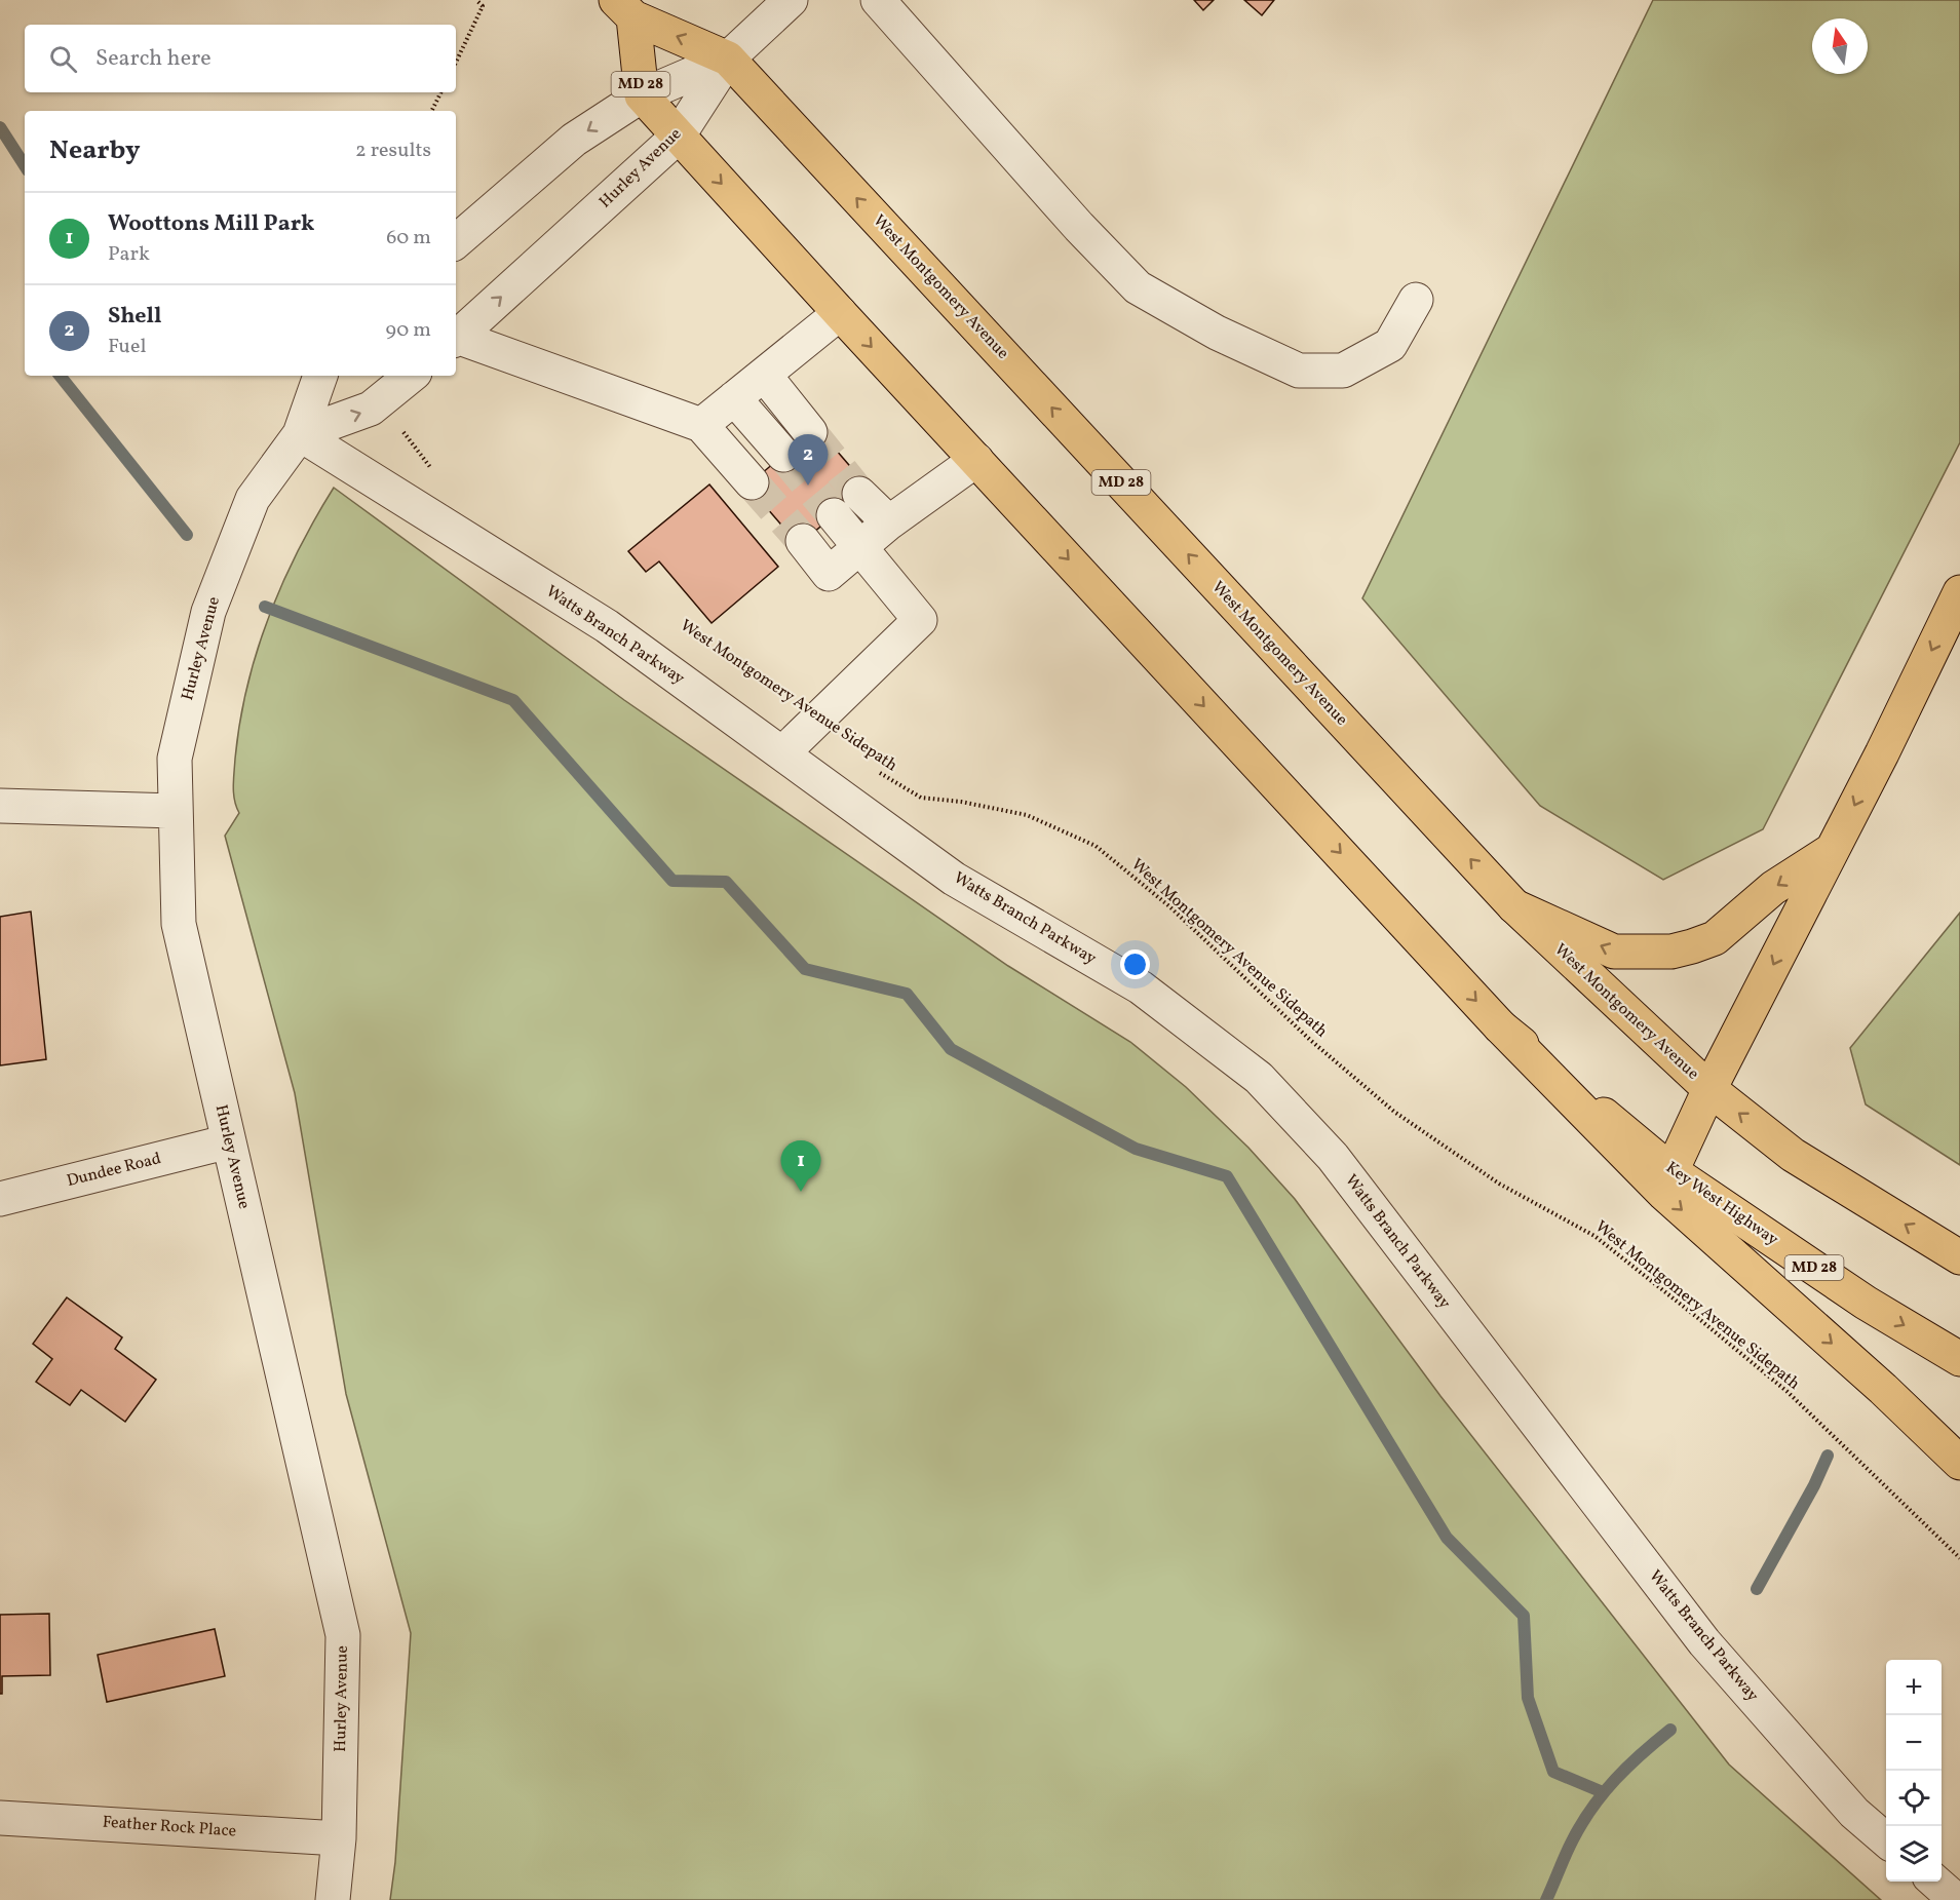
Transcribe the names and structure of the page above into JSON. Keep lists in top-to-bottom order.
{
  "streets": {
    "main road": ["MD 28", "West Montgomery Avenue", "Key West Highway"],
    "street": [
      "Hurley Avenue",
      "Watts Branch Parkway",
      "Dundee Road",
      "Feather Rock Place"
    ],
    "path": ["West Montgomery Avenue Sidepath"]
  },
  "crossings": [
    ["MD 28", "Hurley Avenue"],
    ["MD 28", "West Montgomery Avenue"],
    ["MD 28", "Key West Highway"],
    ["Hurley Avenue", "West Montgomery Avenue"],
    ["Hurley Avenue", "Watts Branch Parkway"],
    ["Hurley Avenue", "Dundee Road"],
    ["Hurley Avenue", "Feather Rock Place"]
  ],
  "north": "top",
  "page": {
    "search": "Search here",
    "heading": ["Nearby", "2 results"],
    "list": [
      {
        "mark": "1",
        "name": "Woottons Mill Park",
        "note": "Park",
        "value": "60 m"
      },
      {
        "mark": "2",
        "name": "Shell",
        "note": "Fuel",
        "value": "90 m"
      }
    ],
    "pins": ["2", "1"],
    "map_buttons": ["+", "−"]
  }
}
